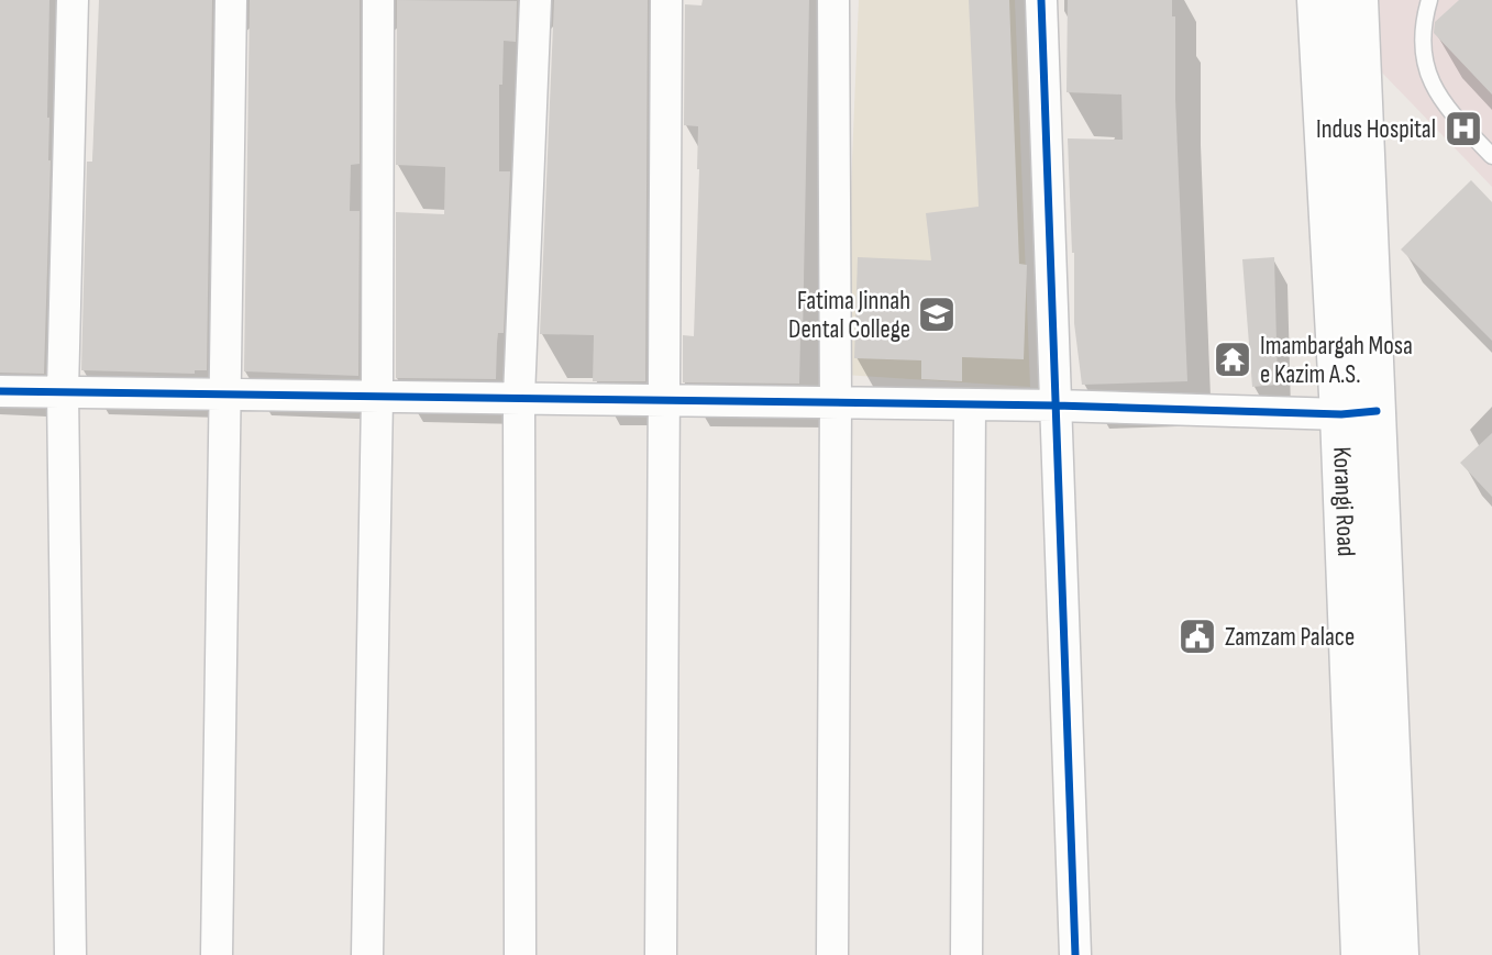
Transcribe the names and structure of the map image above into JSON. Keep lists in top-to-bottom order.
{
  "streets": {
    "main road": ["Korangi Road"]
  },
  "places": {
    "hospital": ["Indus Hospital"],
    "school or university": ["Fatima Jinnah Dental College"],
    "temple": ["Imambargah Mosa e Kazim A.S."],
    "public building": ["Zamzam Palace"]
  }
}
